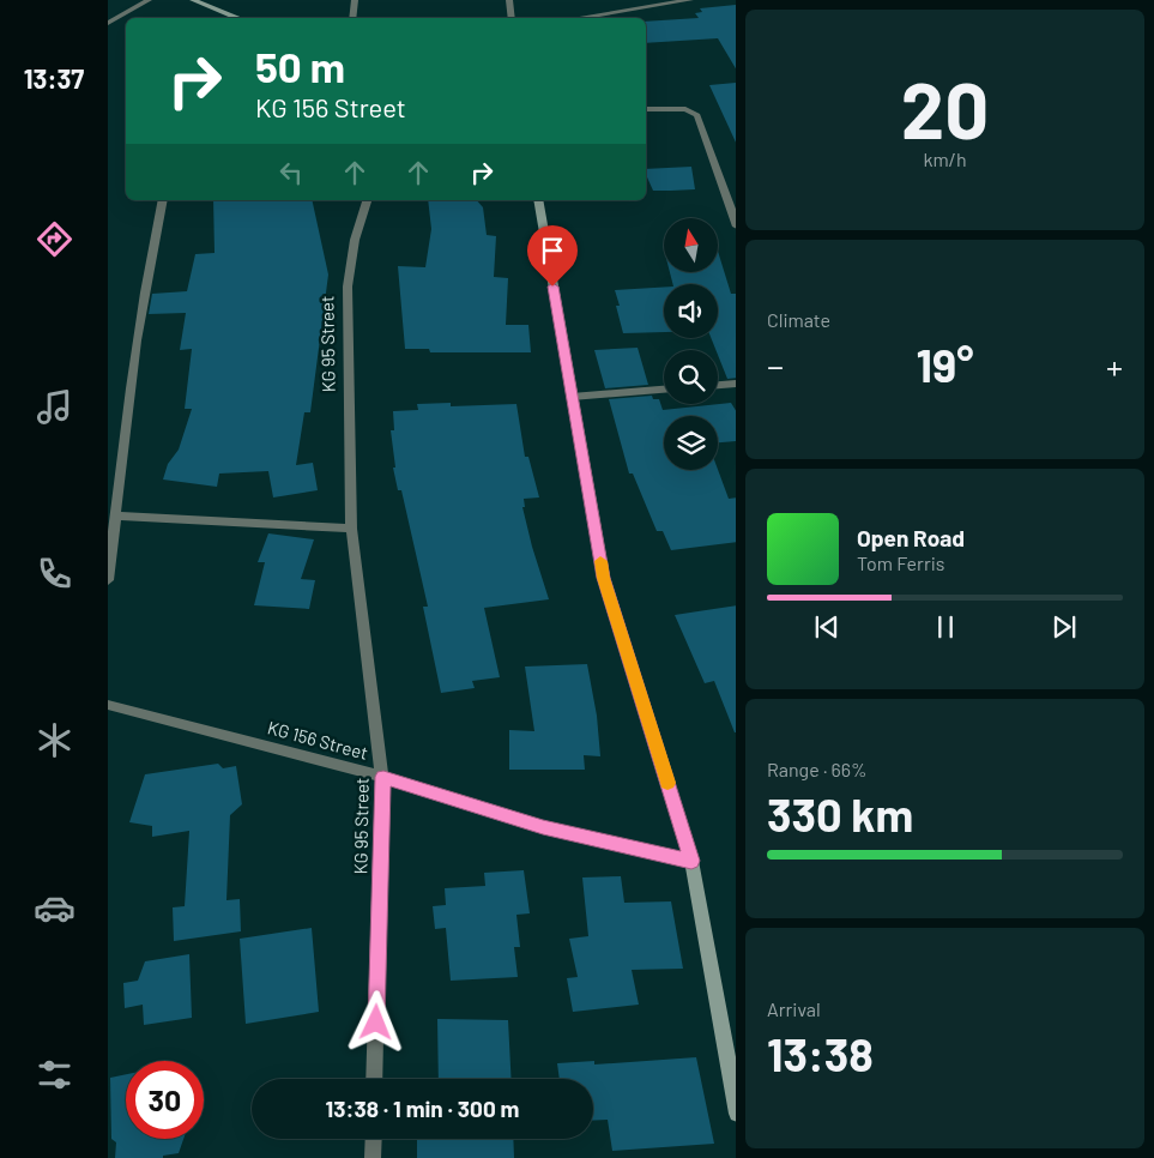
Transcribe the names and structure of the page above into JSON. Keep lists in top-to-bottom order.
{
  "streets": {
    "street": ["KG 95 Street", "KG 156 Street"]
  },
  "crossings": [
    ["KG 95 Street", "KG 156 Street"]
  ],
  "north": "top",
  "page": {
    "tabs": "13:37",
    "tile": [
      ["20", "km/h"],
      "Climate",
      ["Range · 66%", "330 km"],
      ["Arrival", "13:38"]
    ],
    "turn": ["50 m", "KG 156 Street"],
    "heat": ["−", "19°", "+"],
    "song": ["Open Road", "Tom Ferris"],
    "limit": "30",
    "trip": "13:38 · 1 min · 300 m"
  }
}
